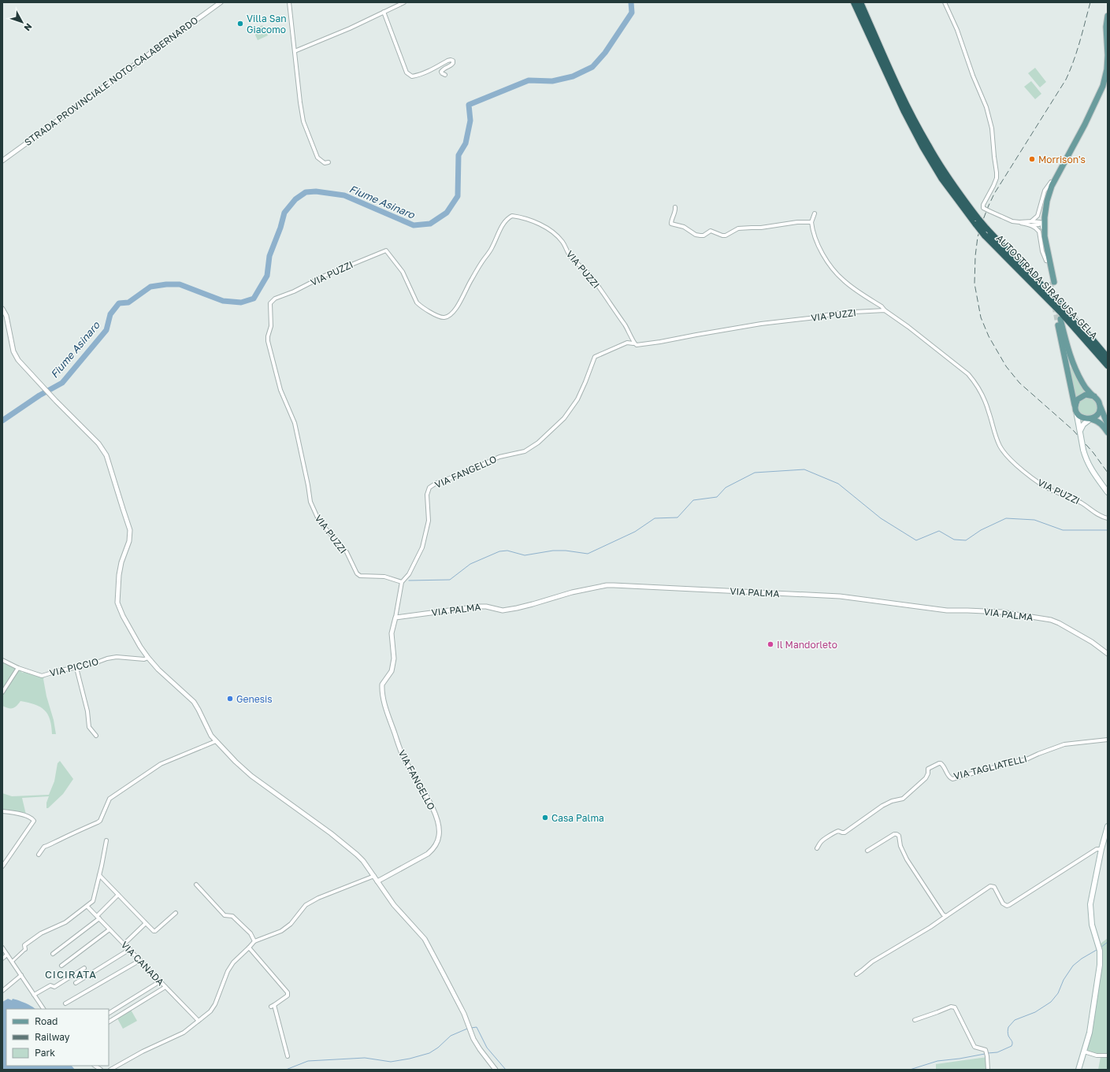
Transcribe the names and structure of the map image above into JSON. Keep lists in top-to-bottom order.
{
  "streets": {
    "highway": ["AUTOSTRADA SIRACUSA-GELA"],
    "street": [
      "STRADA PROVINCIALE NOTO-CALABERNARDO",
      "VIA PUZZI",
      "VIA FANGELLO",
      "VIA PALMA",
      "VIA PICCIO",
      "VIA TAGLIATELLI",
      "VIA CANADA"
    ]
  },
  "crossings": [
    ["VIA PUZZI", "VIA FANGELLO"],
    ["VIA FANGELLO", "VIA PALMA"]
  ],
  "districts": ["CICIRATA"],
  "water": ["Fiume Asinaro"],
  "places": [
    "Villa San Giacomo",
    "Morrison's",
    "Il Mandorleto",
    "Genesis",
    "Casa Palma"
  ],
  "legend": ["Road", "Railway", "Park"],
  "north": "bottom right"
}
